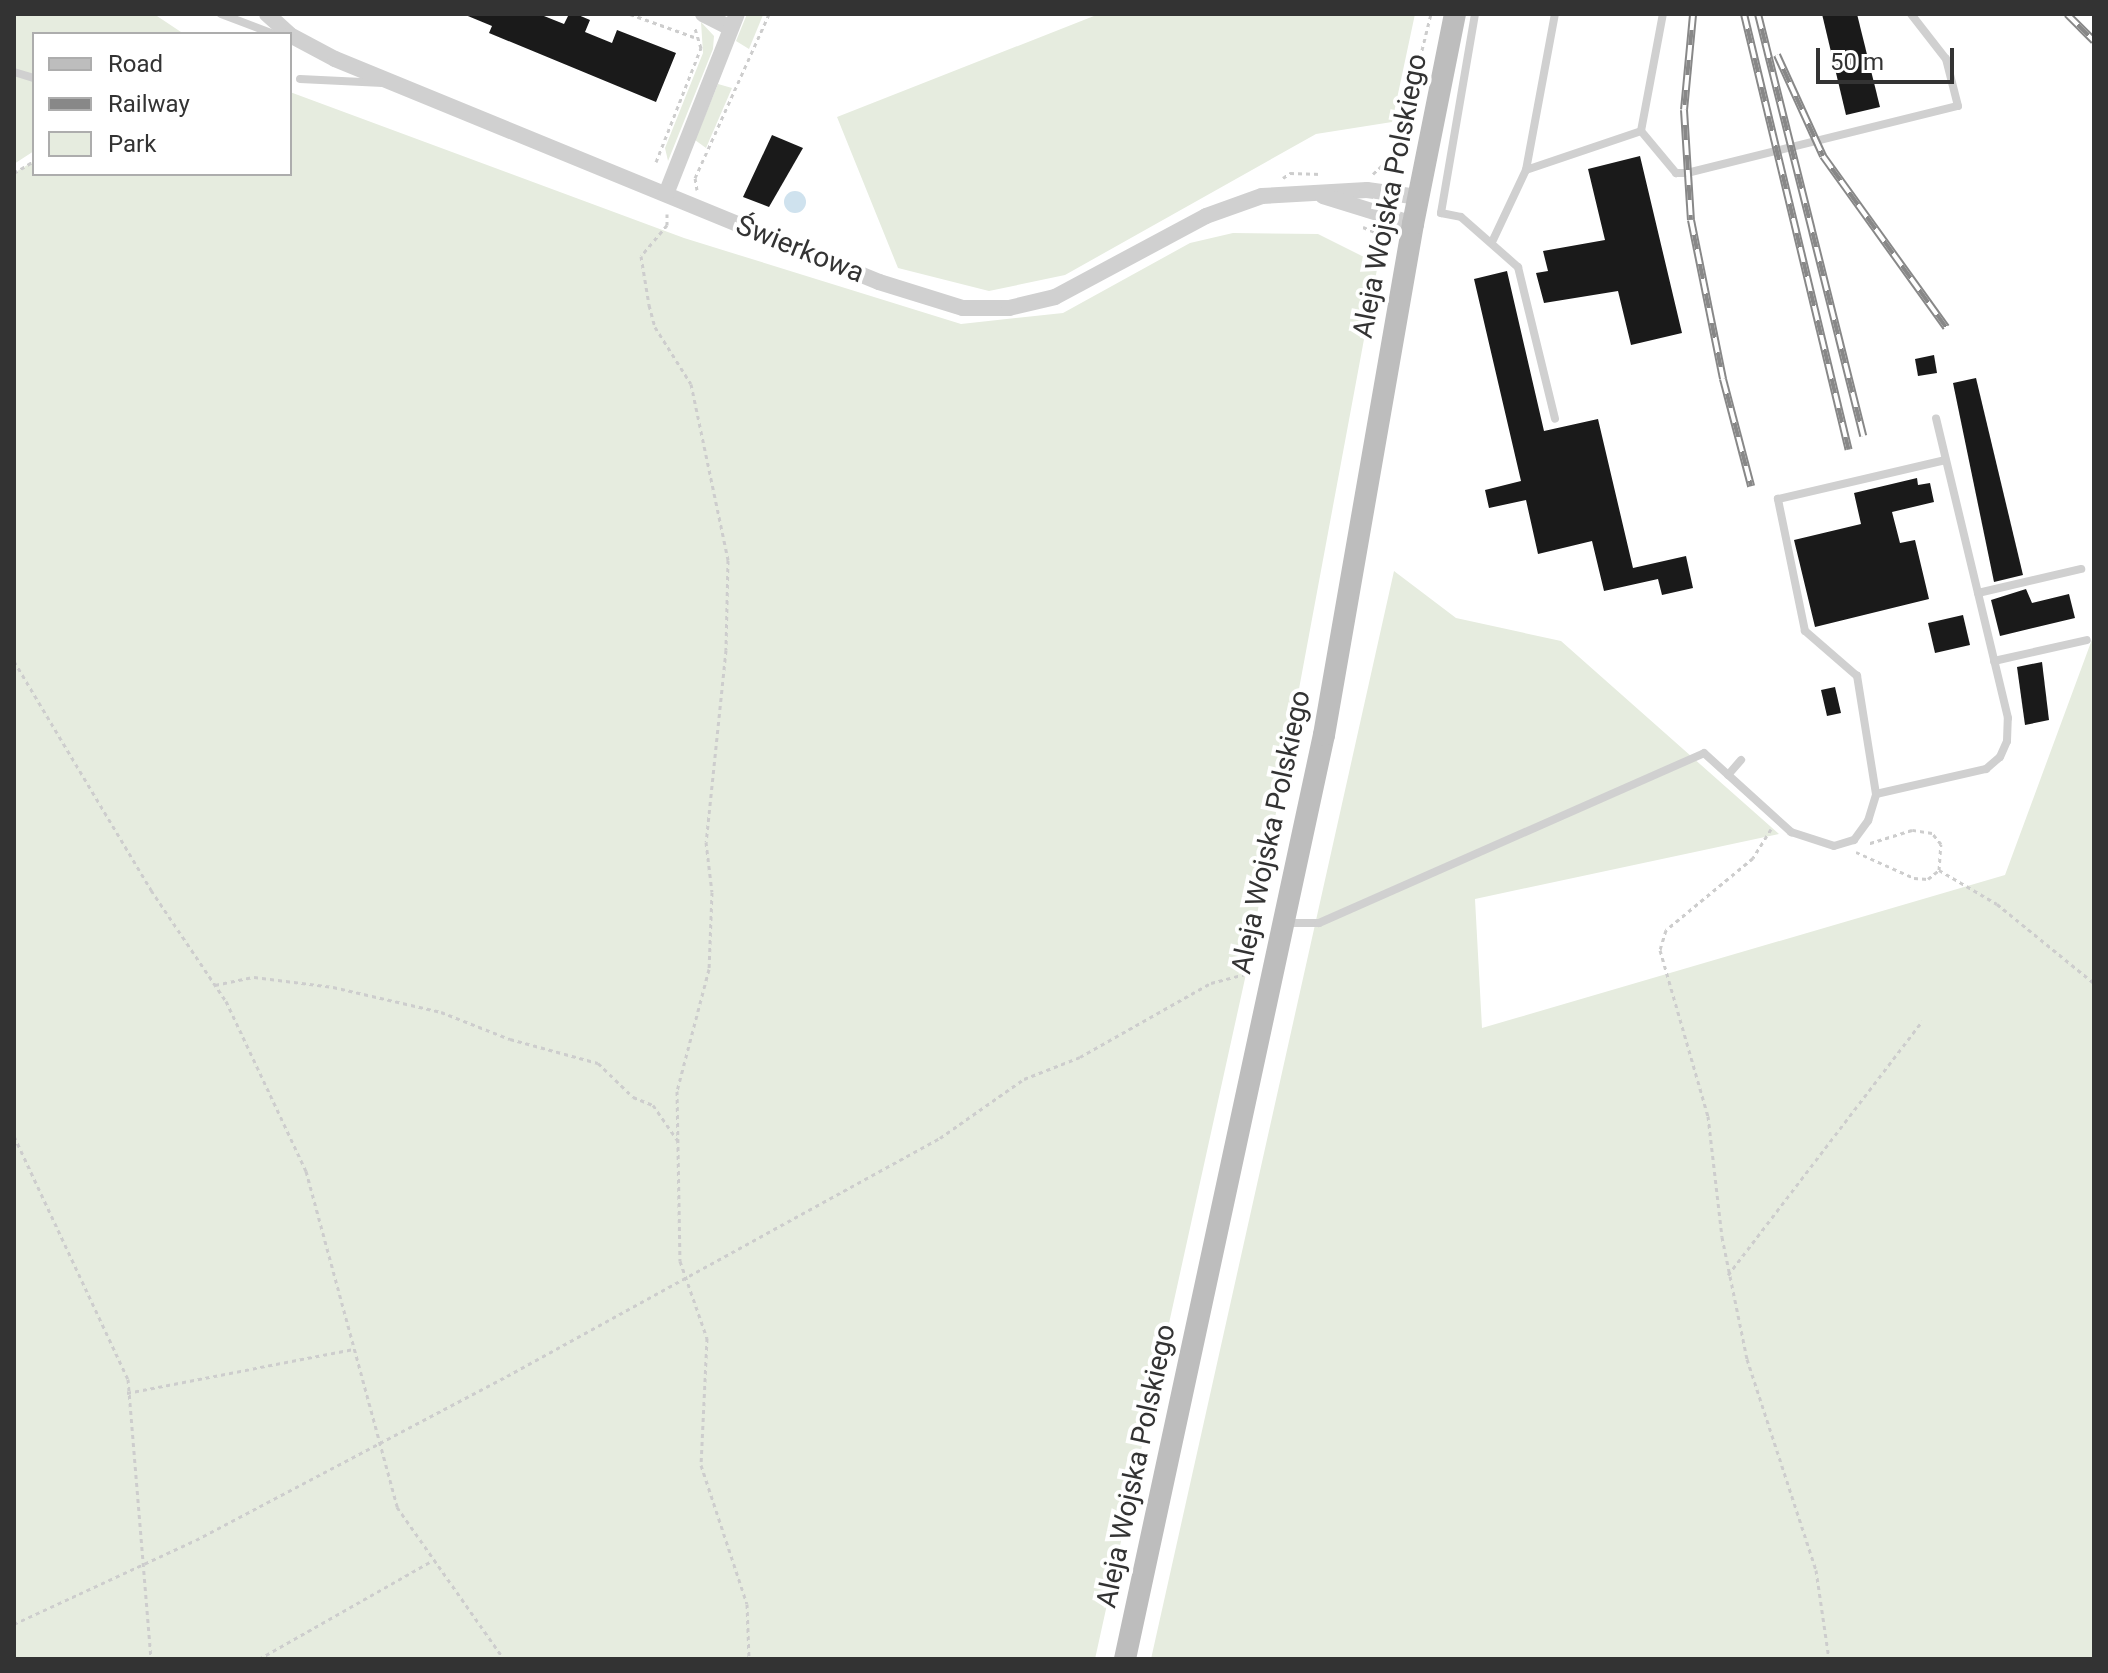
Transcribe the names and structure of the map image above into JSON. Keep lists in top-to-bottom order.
{
  "streets": {
    "main road": ["Aleja Wojska Polskiego"],
    "street": ["Świerkowa"]
  },
  "crossings": [
    ["Aleja Wojska Polskiego", "Świerkowa"]
  ],
  "legend": ["Road", "Railway", "Park"],
  "scale_bar": "50 m"
}
